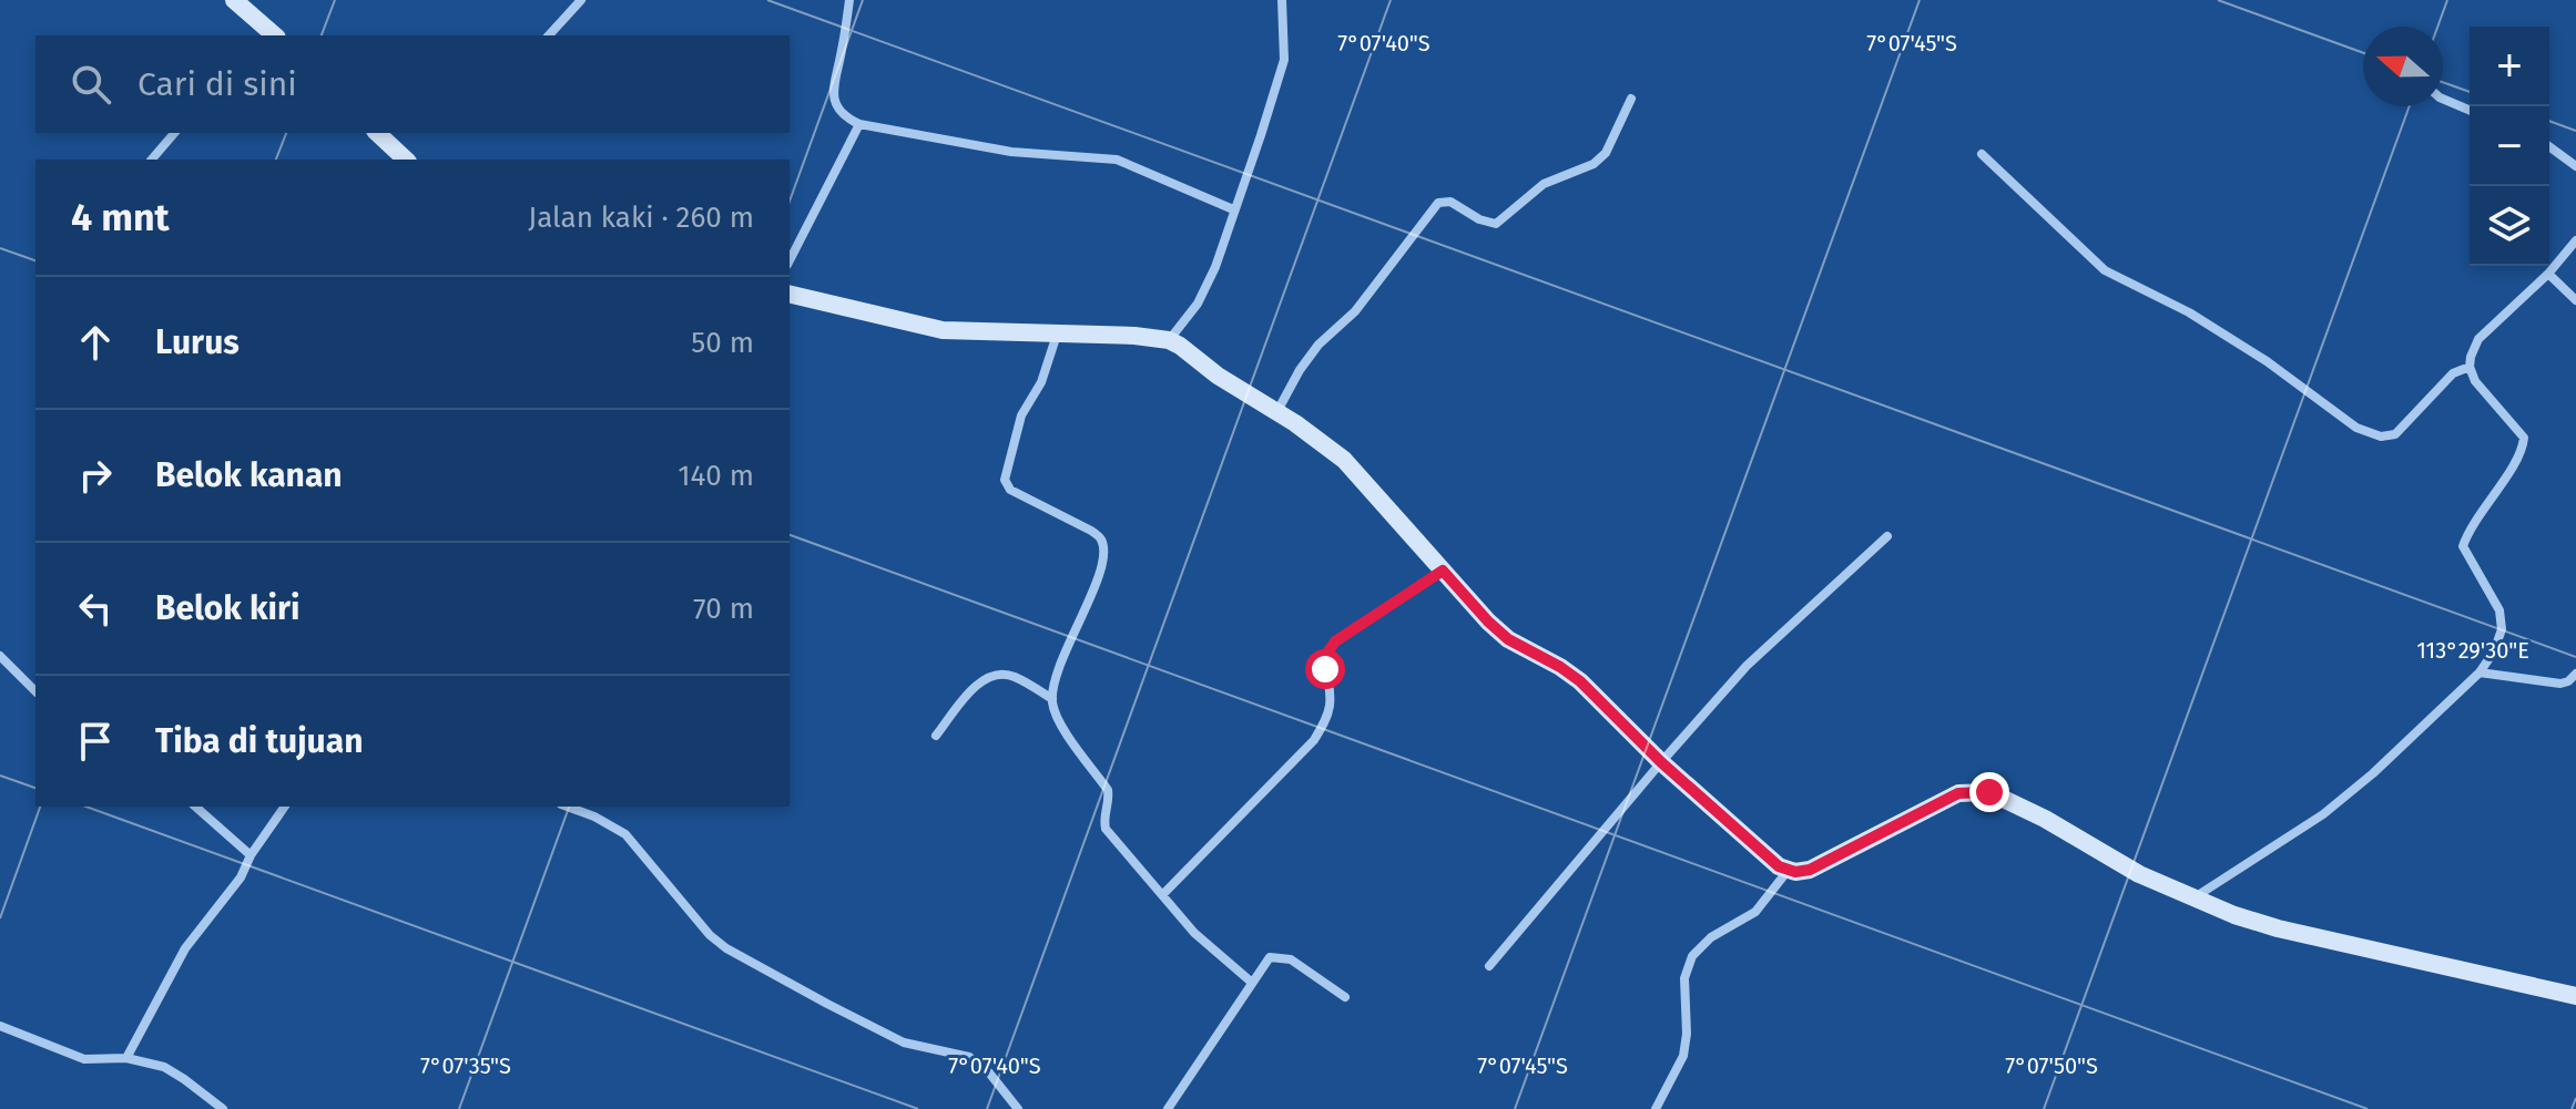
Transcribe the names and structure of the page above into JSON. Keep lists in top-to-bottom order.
{
  "north": "left",
  "page": {
    "map_buttons": ["+", "−"],
    "search": "Cari di sini",
    "heading": ["4 mnt", "Jalan kaki · 260 m"],
    "list": [
      ["Lurus", "50 m"],
      ["Belok kanan", "140 m"],
      ["Belok kiri", "70 m"],
      "Tiba di tujuan"
    ]
  },
  "coordinates": [
    "7°07'40\"S",
    "7°07'45\"S",
    "113°29'30\"E",
    "7°07'35\"S",
    "7°07'50\"S"
  ]
}
